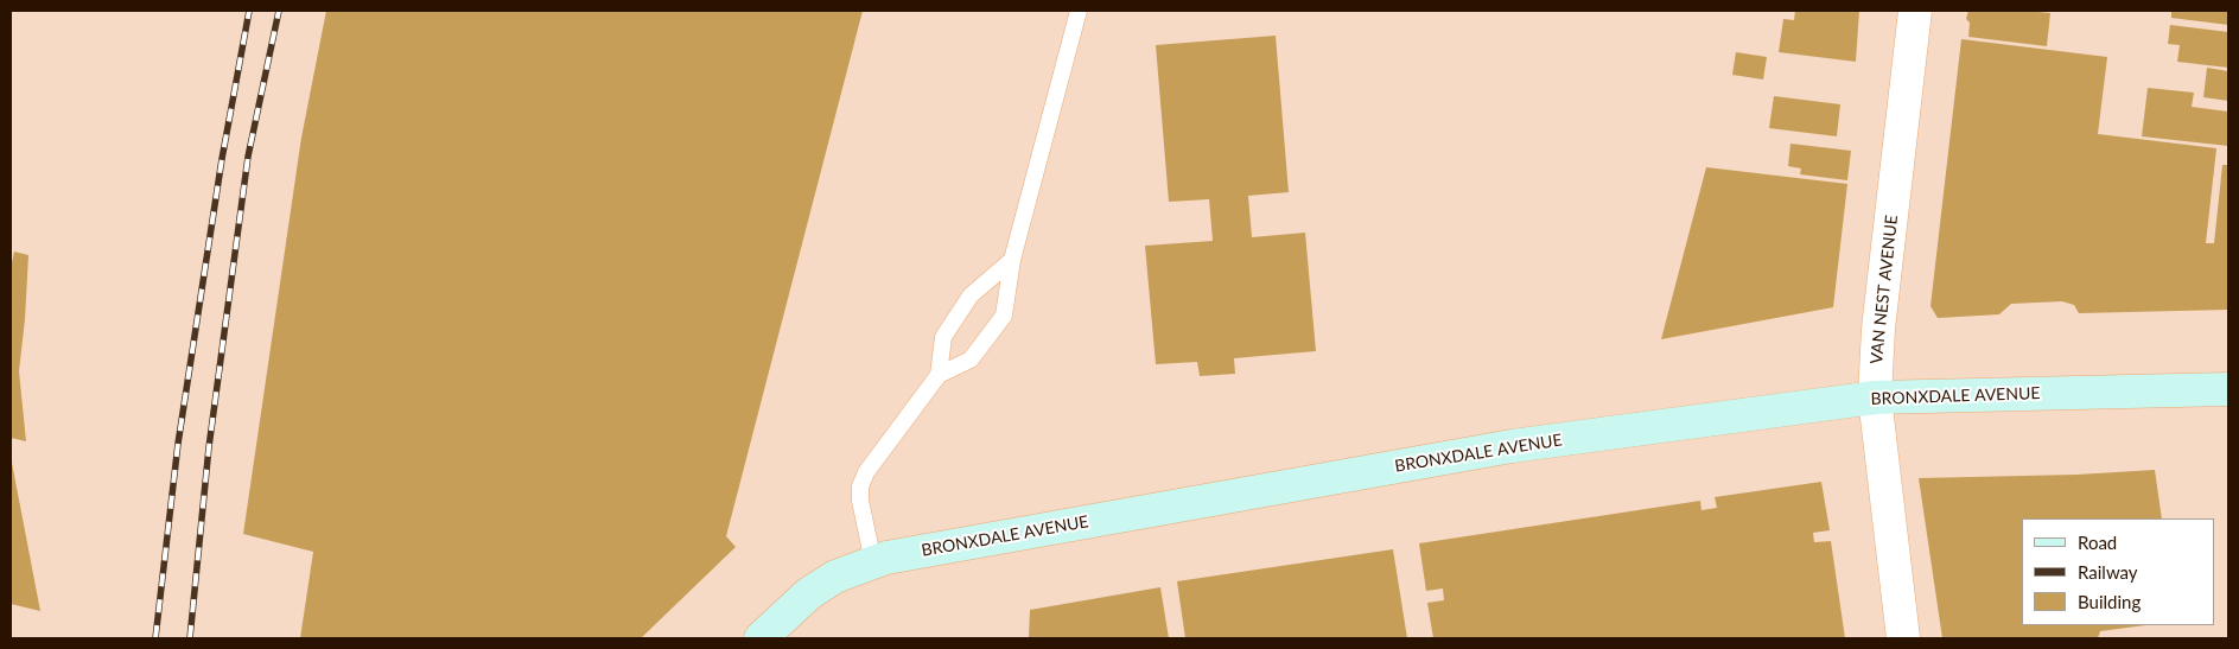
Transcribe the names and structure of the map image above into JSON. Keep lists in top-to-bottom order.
{
  "streets": {
    "street": ["VAN NEST AVENUE", "BRONXDALE AVENUE"]
  },
  "crossings": [
    ["VAN NEST AVENUE", "BRONXDALE AVENUE"]
  ],
  "legend": ["Road", "Railway", "Building"]
}
